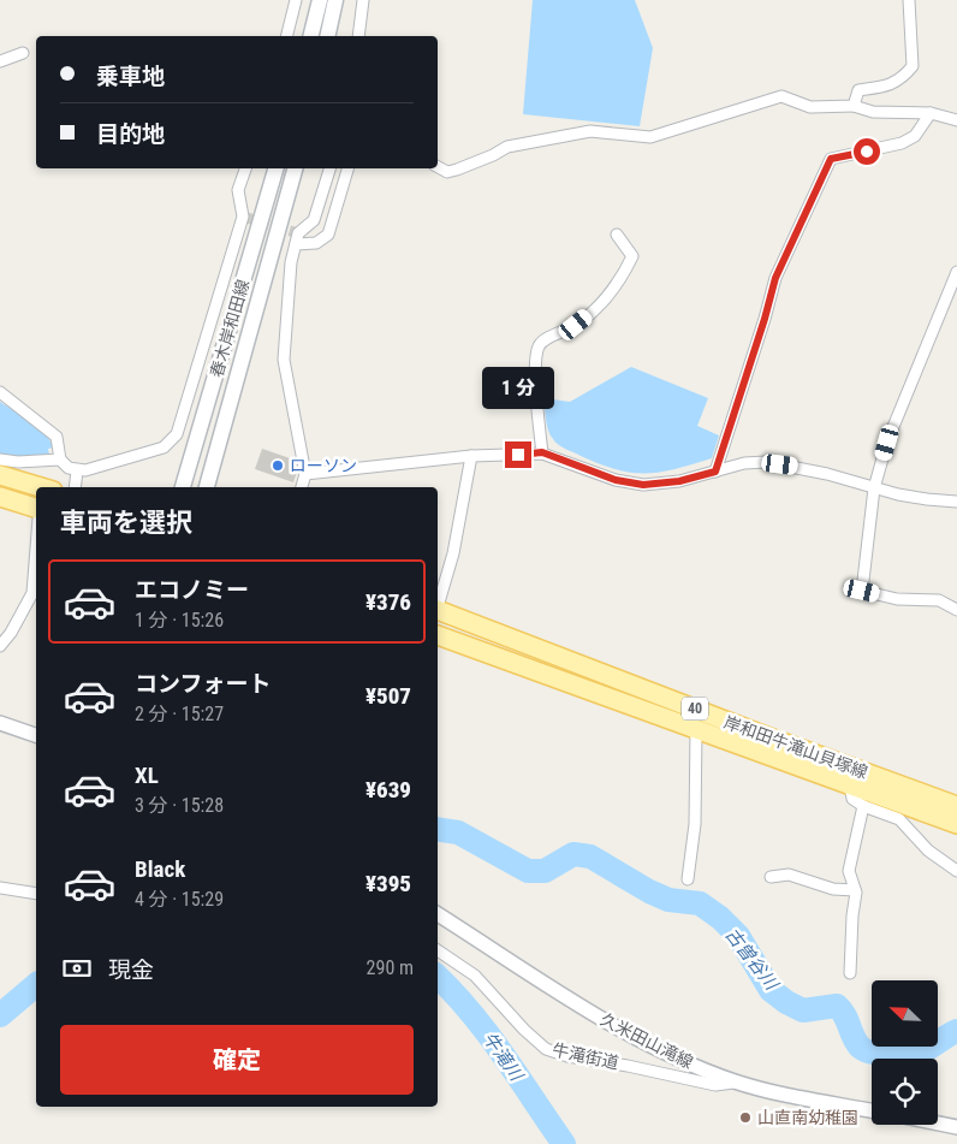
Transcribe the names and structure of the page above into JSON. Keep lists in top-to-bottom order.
{
  "streets": {
    "main road": ["春木岸和田線", "40", "岸和田牛滝山貝塚線"],
    "street": ["久米田山滝線", "牛滝街道"]
  },
  "crossings": [
    ["久米田山滝線", "牛滝街道"]
  ],
  "water": ["古曽谷川", "牛滝川"],
  "places": ["ローソン", "山直南幼稚園"],
  "north": "top left",
  "page": {
    "banner": ["乗車地", "目的地"],
    "bubble": "1 分",
    "heading": "車両を選択",
    "list": [
      {
        "name": "エコノミー",
        "note": "1 分 · 15:26",
        "value": "¥376"
      },
      {
        "name": "コンフォート",
        "note": "2 分 · 15:27",
        "value": "¥507"
      },
      {
        "name": "XL",
        "note": "3 分 · 15:28",
        "value": "¥639"
      },
      {
        "name": "Black",
        "note": "4 分 · 15:29",
        "value": "¥395"
      }
    ],
    "pay": ["現金", "290 m"],
    "buttons": "確定"
  }
}
